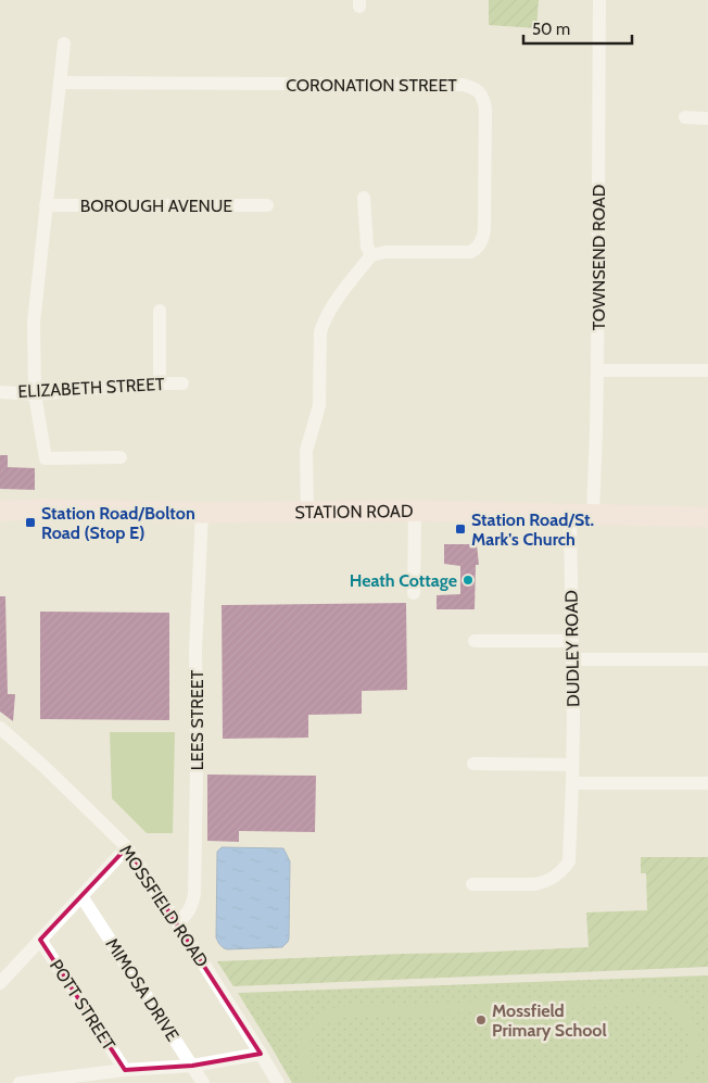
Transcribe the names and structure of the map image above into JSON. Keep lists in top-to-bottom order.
{
  "streets": {
    "main road": ["STATION ROAD"],
    "street": [
      "CORONATION STREET",
      "BOROUGH AVENUE",
      "TOWNSEND ROAD",
      "ELIZABETH STREET",
      "DUDLEY ROAD",
      "LEES STREET",
      "MOSSFIELD ROAD",
      "MIMOSA DRIVE",
      "POTT STREET"
    ]
  },
  "crossings": [
    ["TOWNSEND ROAD", "STATION ROAD"],
    ["STATION ROAD", "DUDLEY ROAD"],
    ["STATION ROAD", "LEES STREET"],
    ["LEES STREET", "MOSSFIELD ROAD"]
  ],
  "places": {
    "transit": ["Station Road/Bolton Road (Stop E)", "Station Road/St. Mark's Church"],
    "other": ["Heath Cottage", "Mossfield Primary School"]
  },
  "scale_bar": "50 m"
}
